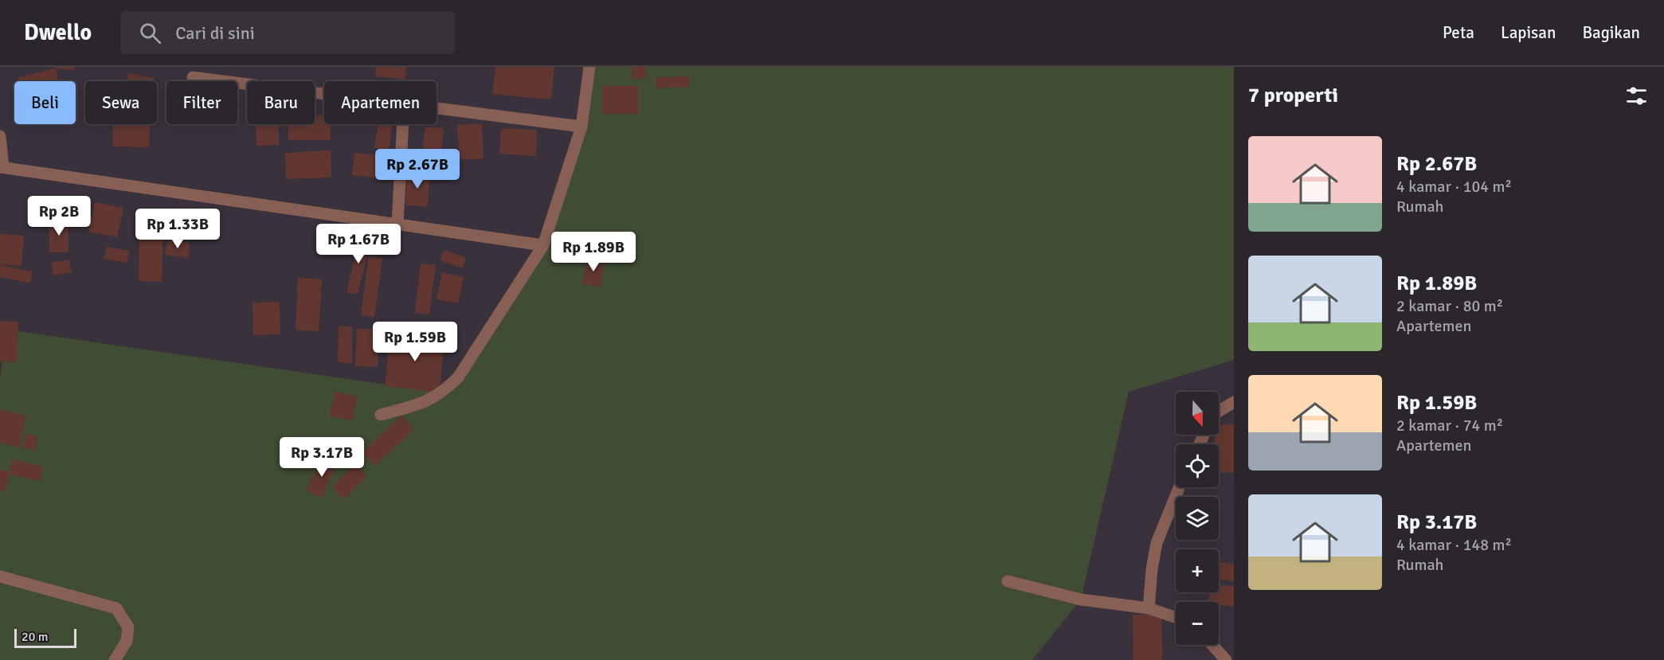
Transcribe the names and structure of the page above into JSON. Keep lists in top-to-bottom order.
{
  "scale_bar": "20 m",
  "north": "bottom",
  "page": {
    "header": "Dwello",
    "search": "Cari di sini",
    "nav": ["Peta", "Lapisan", "Bagikan"],
    "heading": "7 properti",
    "chip": [
      "Beli",
      "Sewa",
      "Filter",
      "Baru",
      "Apartemen"
    ],
    "list": [
      {
        "name": "Rp 2.67B",
        "note": "4 kamar · 104 m² · Rumah"
      },
      {
        "name": "Rp 1.89B",
        "note": "2 kamar · 80 m² · Apartemen"
      },
      {
        "name": "Rp 1.59B",
        "note": "2 kamar · 74 m² · Apartemen"
      },
      {
        "name": "Rp 3.17B",
        "note": "4 kamar · 148 m² · Rumah"
      }
    ],
    "price": [
      "Rp 2.67B",
      "Rp 2B",
      "Rp 1.33B",
      "Rp 1.67B",
      "Rp 1.89B",
      "Rp 1.59B",
      "Rp 3.17B"
    ],
    "map_buttons": ["+", "−"],
    "scale": "20 m"
  }
}
